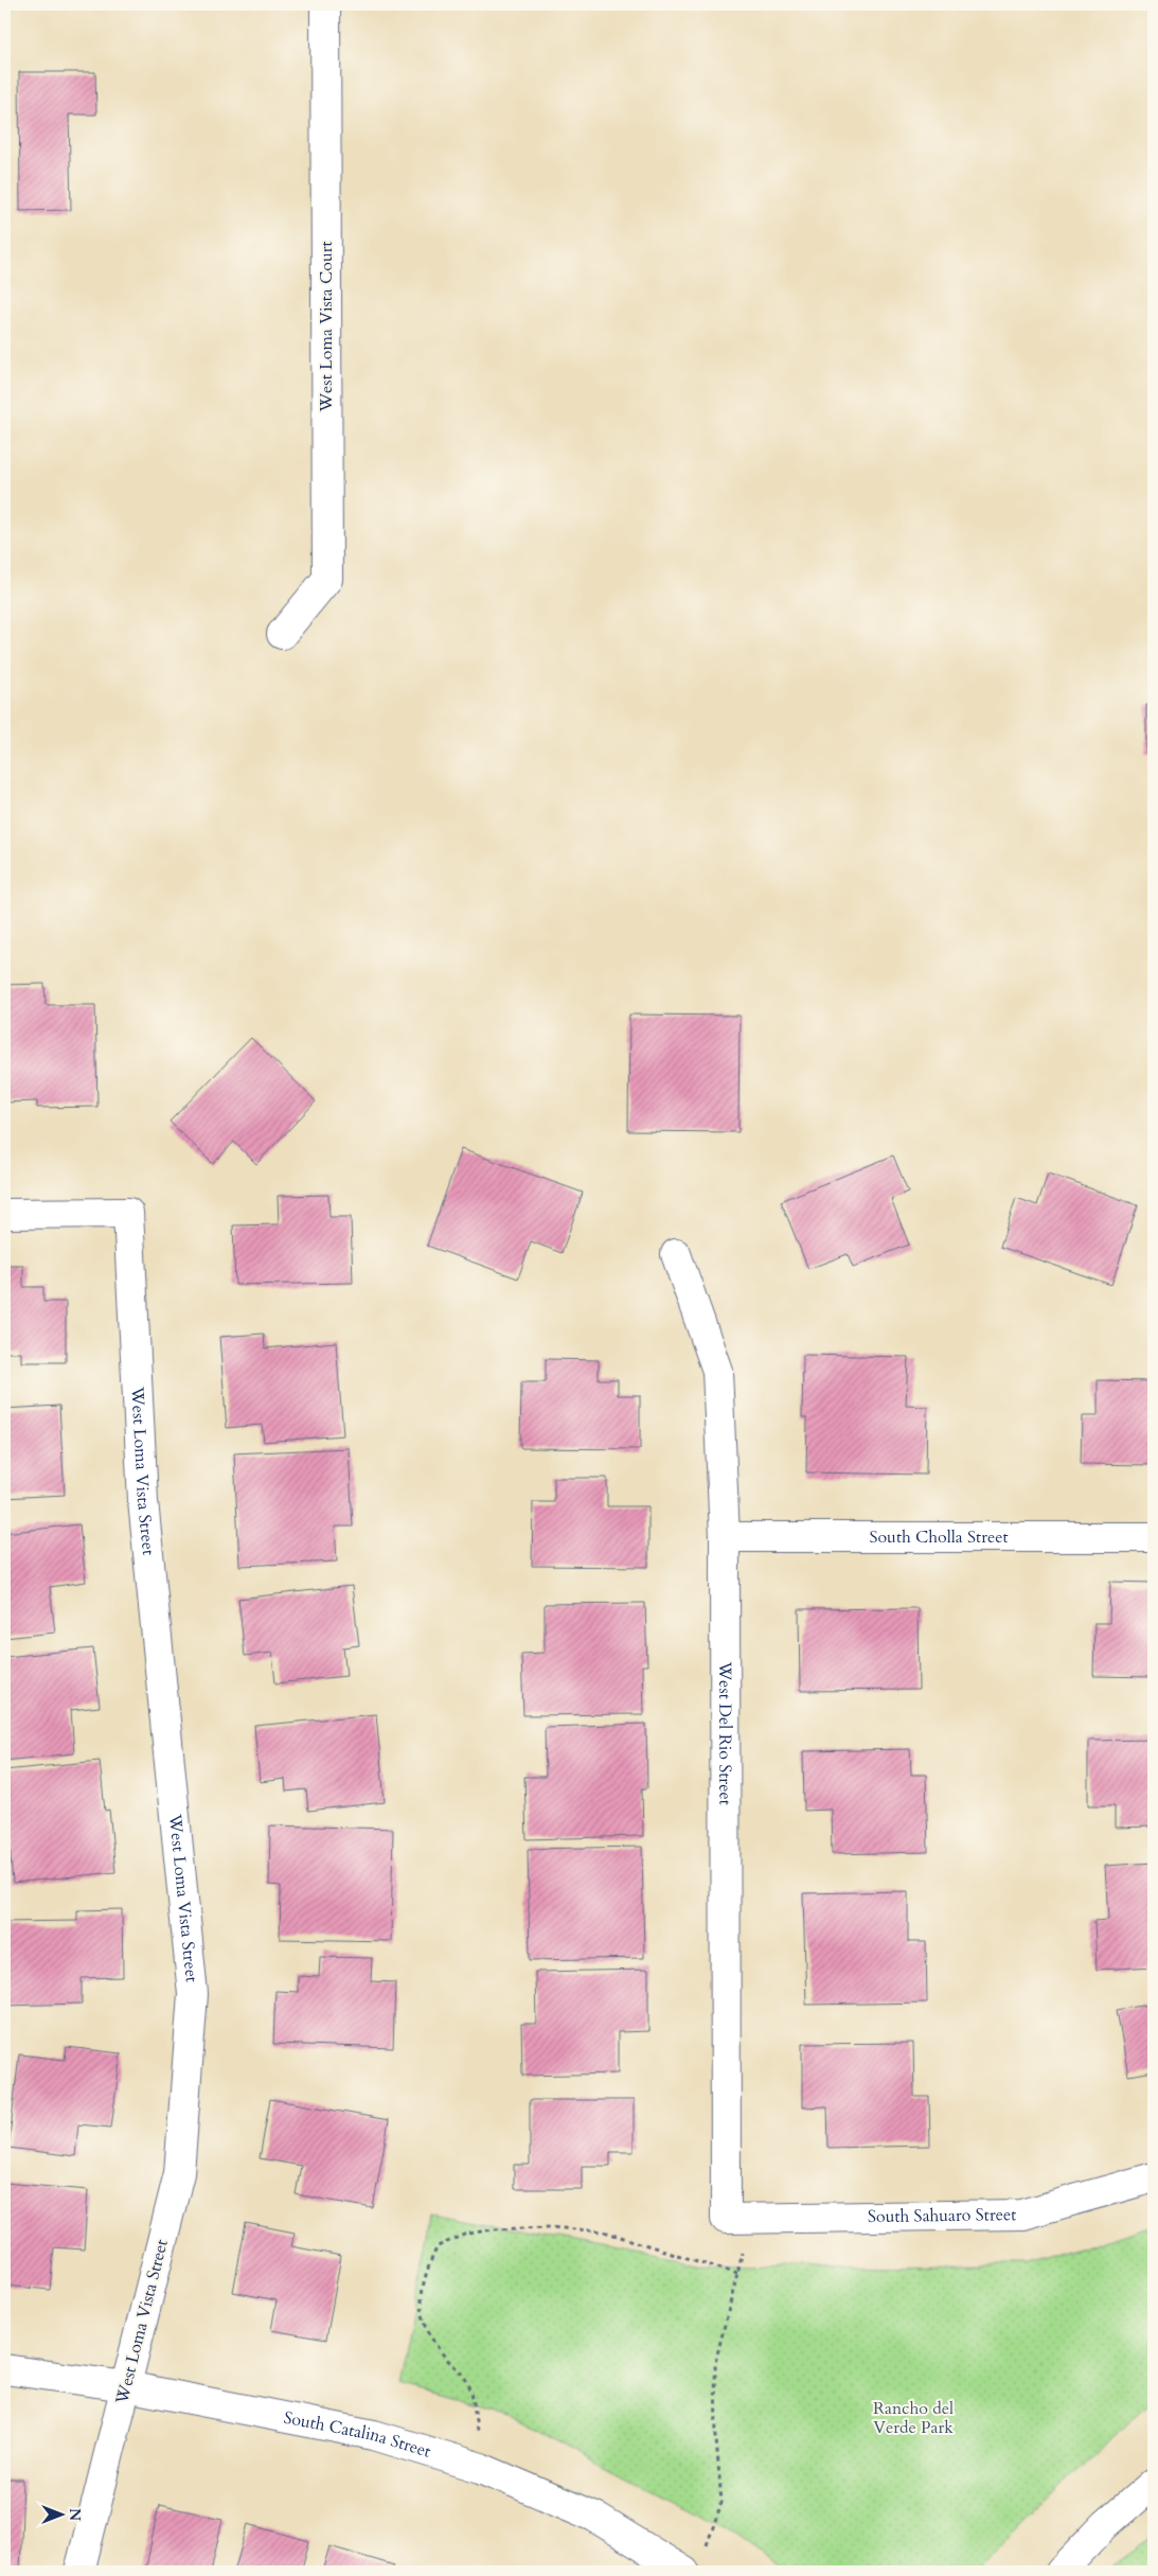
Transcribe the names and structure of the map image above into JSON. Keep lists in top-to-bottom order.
{
  "streets": {
    "street": [
      "West Loma Vista Court",
      "West Loma Vista Street",
      "South Cholla Street",
      "West Del Rio Street",
      "South Sahuaro Street",
      "South Catalina Street"
    ]
  },
  "crossings": [
    ["West Loma Vista Street", "South Catalina Street"],
    ["South Cholla Street", "West Del Rio Street"],
    ["West Del Rio Street", "South Sahuaro Street"]
  ],
  "parks": ["Rancho del Verde Park"],
  "north": "right"
}
